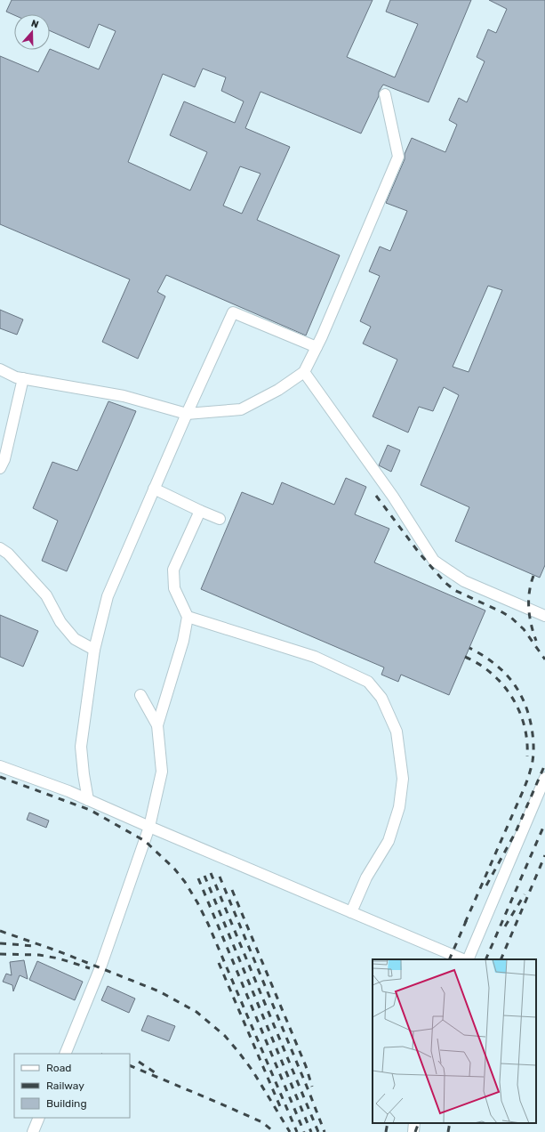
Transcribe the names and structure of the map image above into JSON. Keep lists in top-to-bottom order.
{
  "legend": ["Road", "Railway", "Building"],
  "north": "top"
}
